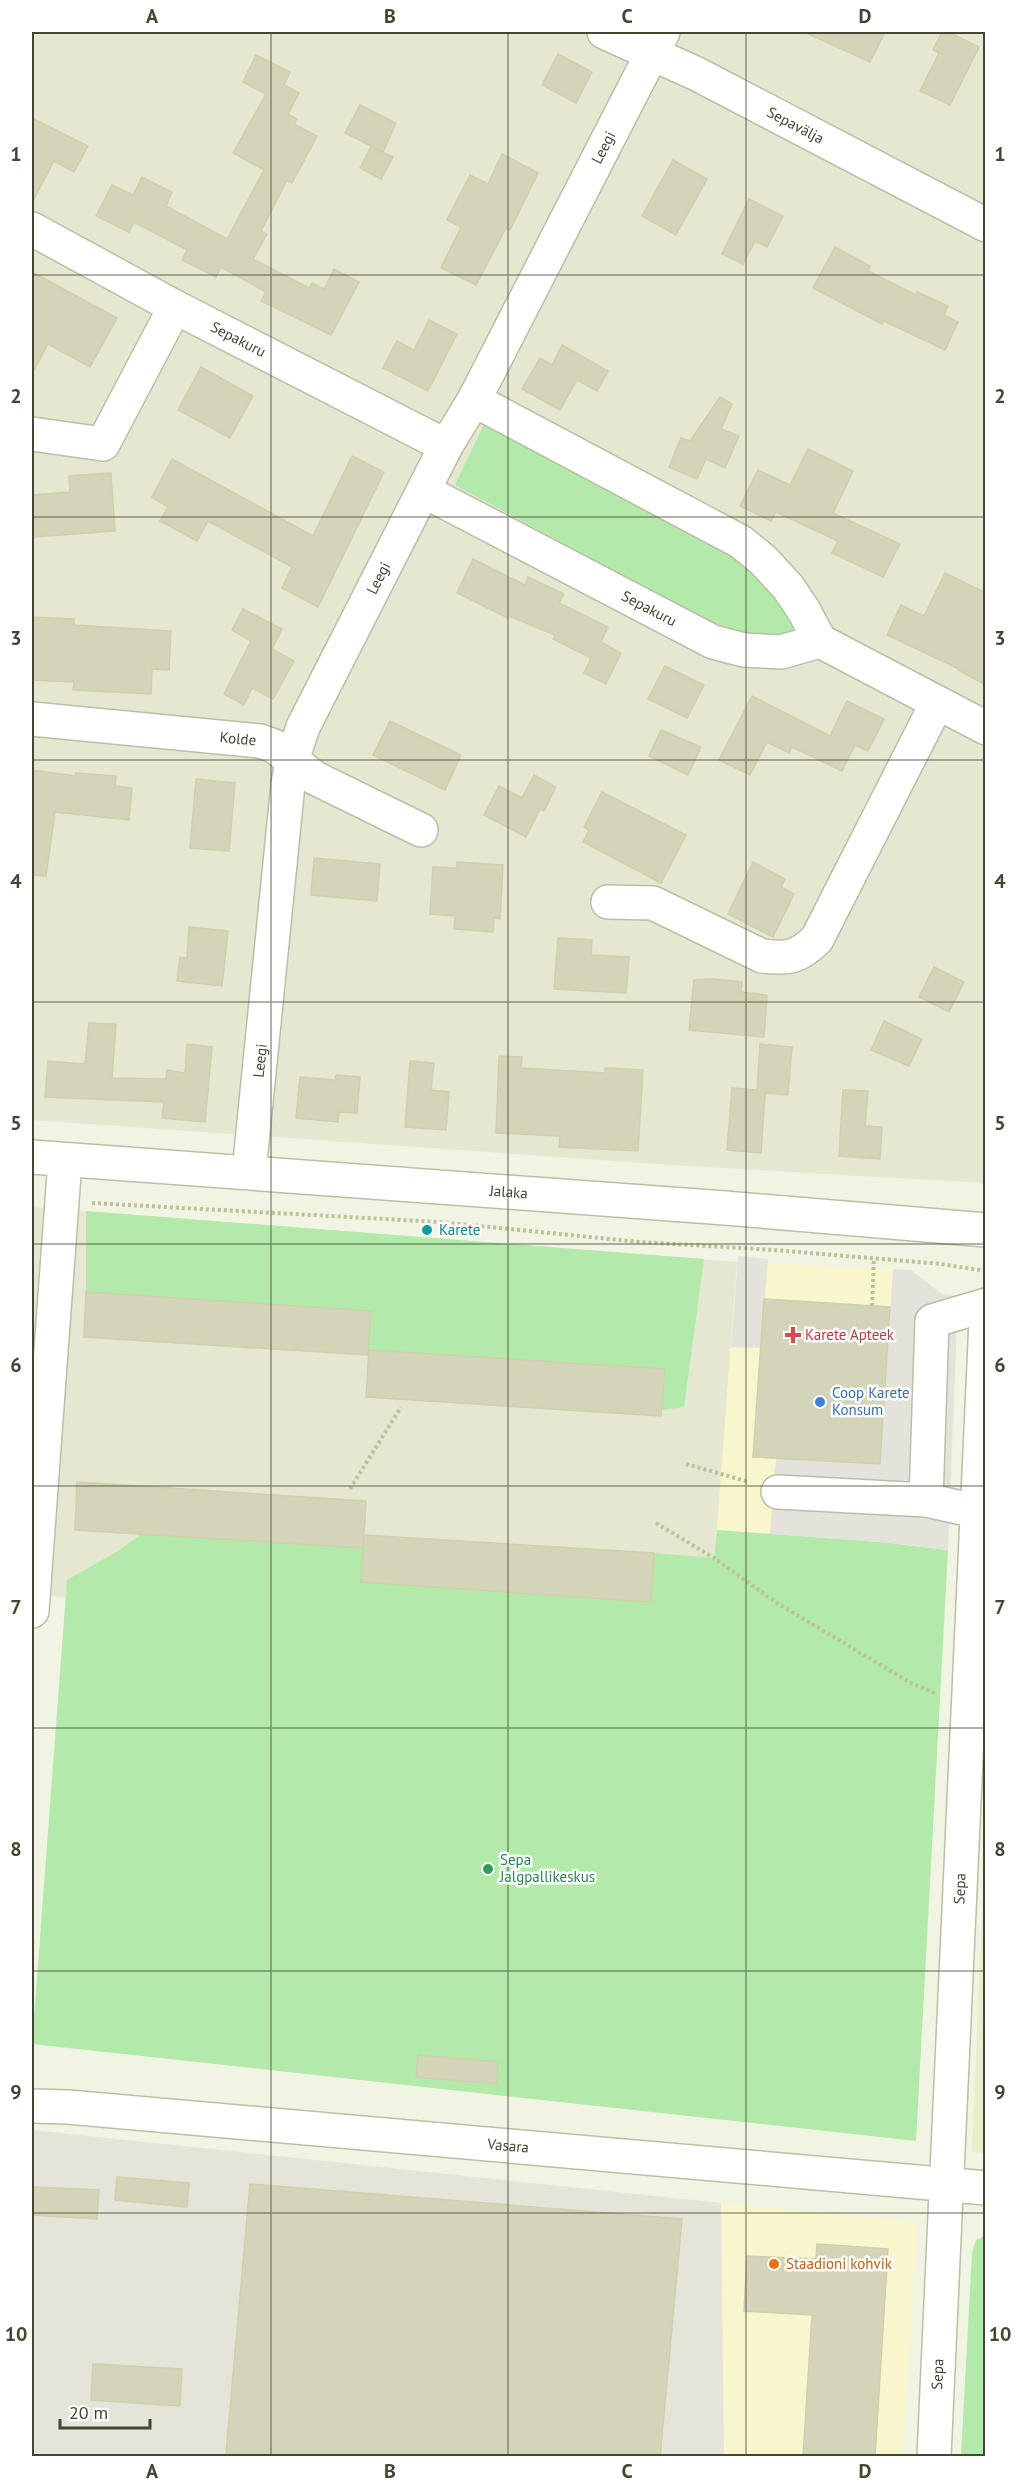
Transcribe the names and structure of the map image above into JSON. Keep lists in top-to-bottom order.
{
  "streets": {
    "street": [
      "Sepavälja",
      "Leegi",
      "Sepakuru",
      "Kolde",
      "Jalaka",
      "Sepa",
      "Vasara"
    ]
  },
  "crossings": [
    ["Sepavälja", "Leegi"],
    ["Leegi", "Sepakuru"],
    ["Leegi", "Kolde"],
    ["Leegi", "Jalaka"],
    ["Sepa", "Vasara"]
  ],
  "places": {
    "other": [
      "Karete",
      "Coop Karete Konsum",
      "Sepa Jalgpallikeskus",
      "Staadioni kohvik"
    ],
    "health": ["Karete Apteek"]
  },
  "scale_bar": "20 m",
  "grid": {
    "columns": [
      "A",
      "B",
      "C",
      "D"
    ],
    "rows": [
      "1",
      "2",
      "3",
      "4",
      "5",
      "6",
      "7",
      "8",
      "9",
      "10"
    ]
  }
}
